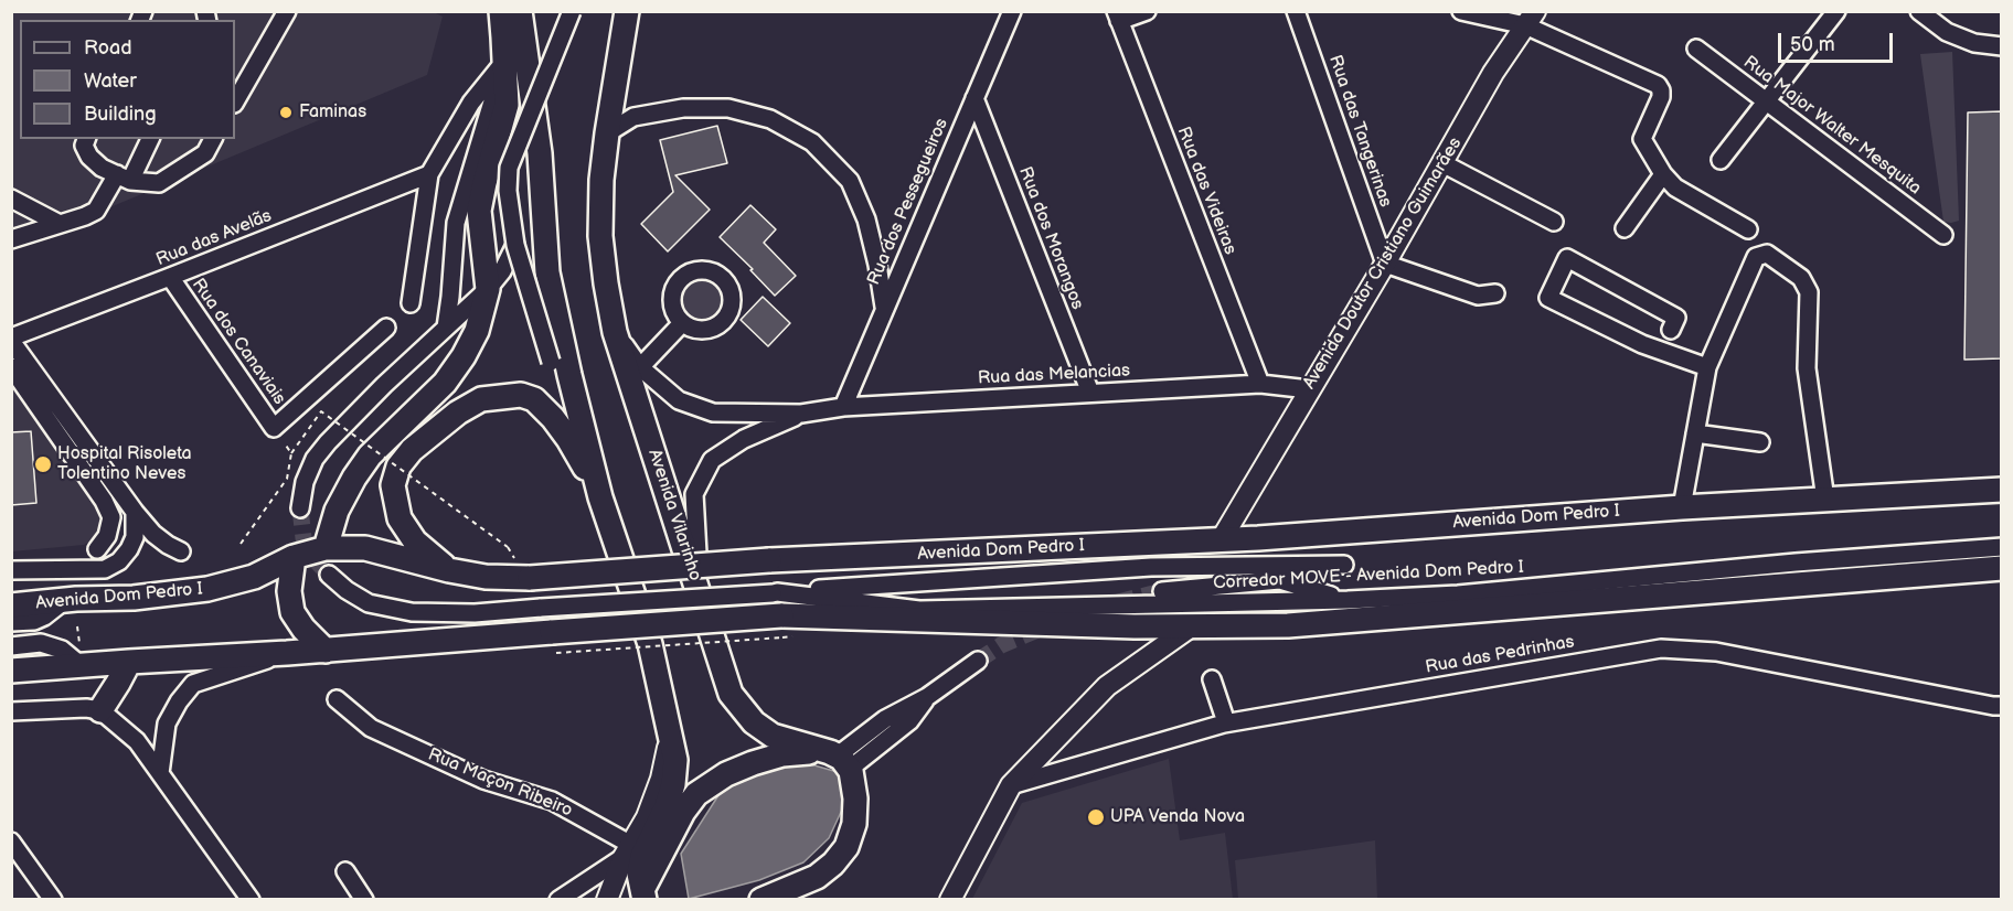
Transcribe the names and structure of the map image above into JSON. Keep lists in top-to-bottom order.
{
  "streets": {
    "highway": ["Avenida Vilarinho", "Avenida Dom Pedro I"],
    "main road": ["Avenida Doutor Cristiano Guimarães"],
    "street": [
      "Rua Major Walter Mesquita",
      "Rua das Tangerinas",
      "Rua das Videiras",
      "Rua dos Pessegueiros",
      "Rua das Avelãs",
      "Rua dos Morangos",
      "Rua dos Canaviais",
      "Rua das Melancias",
      "Corredor MOVE - Avenida Dom Pedro I",
      "Rua das Pedrinhas",
      "Rua Maçon Ribeiro"
    ]
  },
  "crossings": [
    ["Rua das Tangerinas", "Avenida Doutor Cristiano Guimarães"],
    ["Rua das Videiras", "Rua das Melancias"],
    ["Rua dos Pessegueiros", "Rua dos Morangos"],
    ["Rua dos Pessegueiros", "Rua das Melancias"],
    ["Rua das Avelãs", "Rua dos Canaviais"],
    ["Rua dos Morangos", "Rua das Melancias"],
    ["Avenida Doutor Cristiano Guimarães", "Rua das Melancias"],
    ["Avenida Doutor Cristiano Guimarães", "Avenida Dom Pedro I"],
    ["Rua das Melancias", "Avenida Vilarinho"]
  ],
  "places": ["Faminas", "Hospital Risoleta Tolentino Neves", "UPA Venda Nova"],
  "legend": ["Road", "Water", "Building"],
  "scale_bar": "50 m"
}
